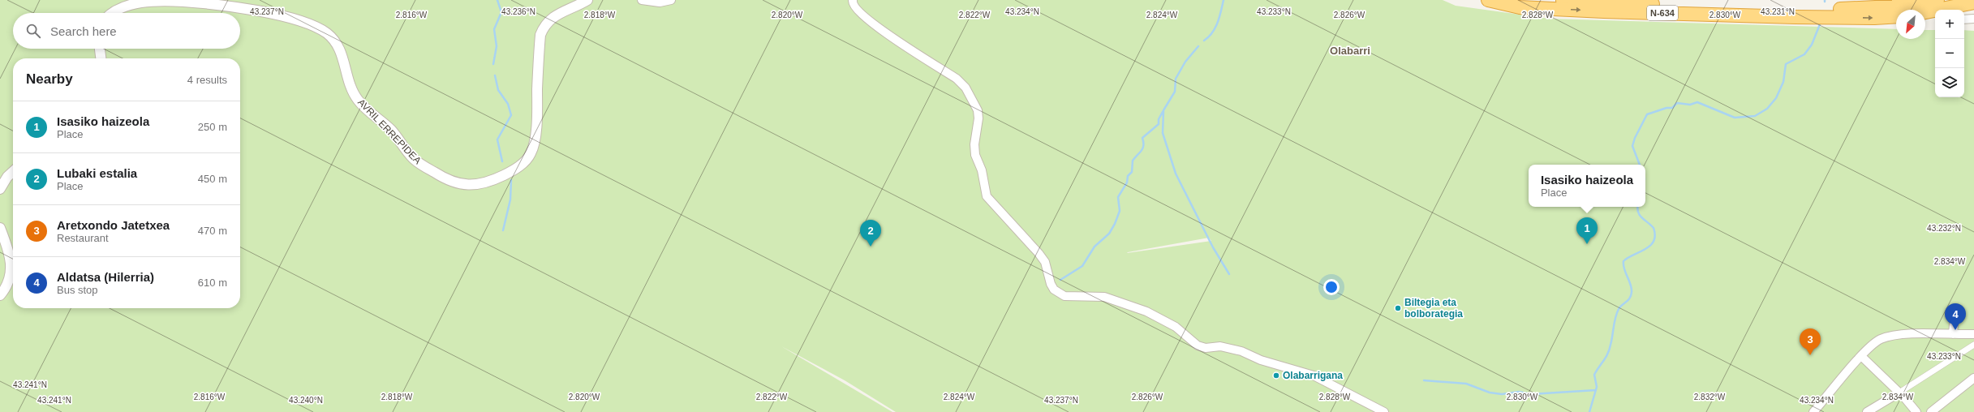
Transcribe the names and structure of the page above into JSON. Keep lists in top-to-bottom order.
{
  "streets": {
    "highway": ["N-634"],
    "street": ["AVRIL ERREPIDEA"]
  },
  "districts": ["Olabarri"],
  "places": ["Biltegia eta bolborategia", "Olabarrigana"],
  "north": "bottom left",
  "page": {
    "map_buttons": ["+", "−"],
    "search": "Search here",
    "heading": ["Nearby", "4 results"],
    "list": [
      {
        "mark": "1",
        "name": "Isasiko haizeola",
        "note": "Place",
        "value": "250 m"
      },
      {
        "mark": "2",
        "name": "Lubaki estalia",
        "note": "Place",
        "value": "450 m"
      },
      {
        "mark": "3",
        "name": "Aretxondo Jatetxea",
        "note": "Restaurant",
        "value": "470 m"
      },
      {
        "mark": "4",
        "name": "Aldatsa (Hilerria)",
        "note": "Bus stop",
        "value": "610 m"
      }
    ],
    "popup": ["Isasiko haizeola", "Place"],
    "pins": [
      "1",
      "2",
      "4",
      "3"
    ]
  },
  "coordinates": [
    "43.231°N",
    "43.237°N",
    "43.236°N",
    "43.234°N",
    "43.233°N",
    "2.816°W",
    "2.818°W",
    "2.820°W",
    "2.822°W",
    "2.824°W",
    "2.826°W",
    "2.828°W",
    "2.830°W",
    "43.232°N",
    "2.834°W",
    "43.241°N",
    "2.832°W",
    "43.240°N"
  ]
}
